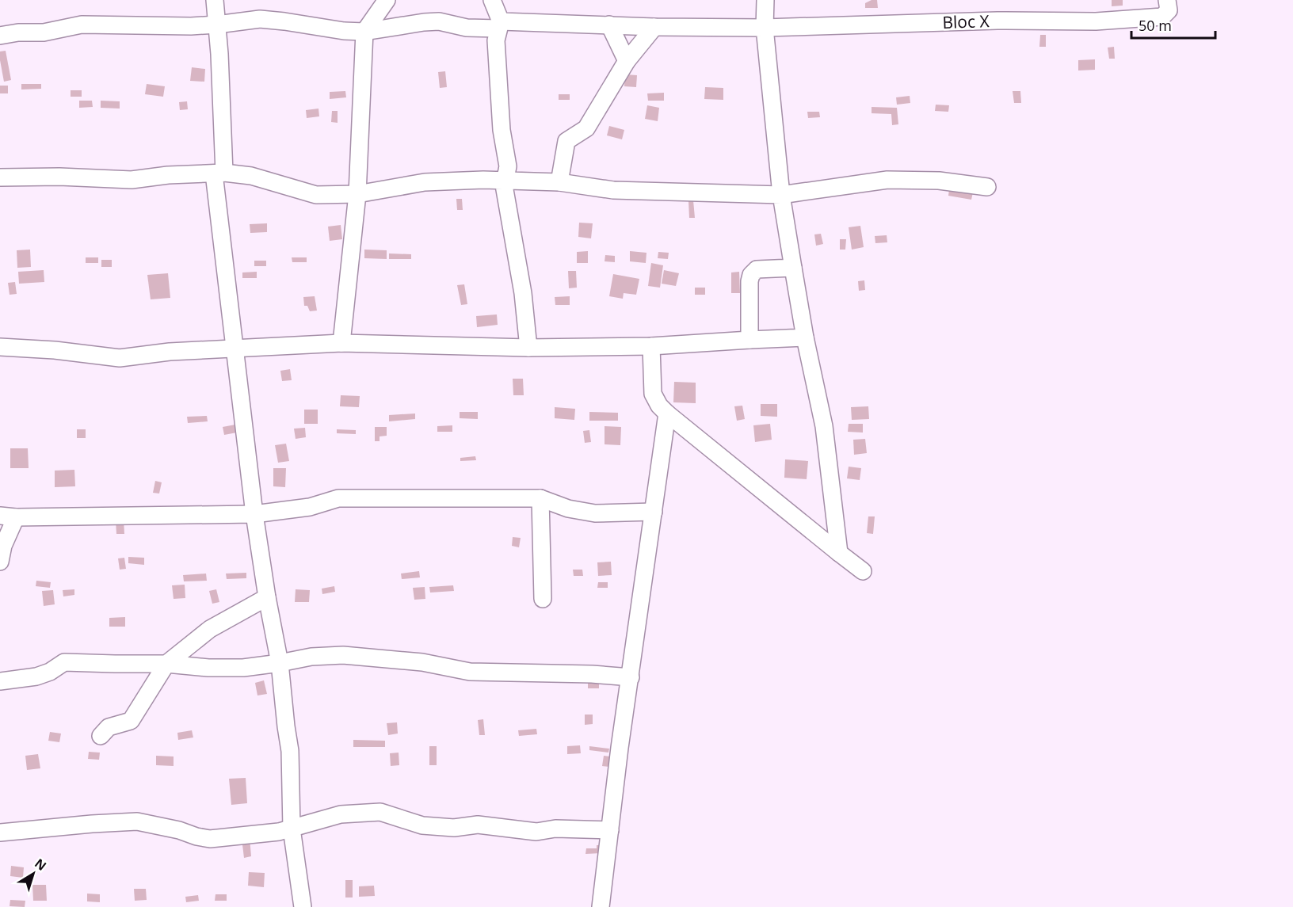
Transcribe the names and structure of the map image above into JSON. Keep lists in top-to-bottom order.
{
  "streets": {
    "street": ["Bloc X"]
  },
  "scale_bar": "50 m",
  "north": "top right"
}
